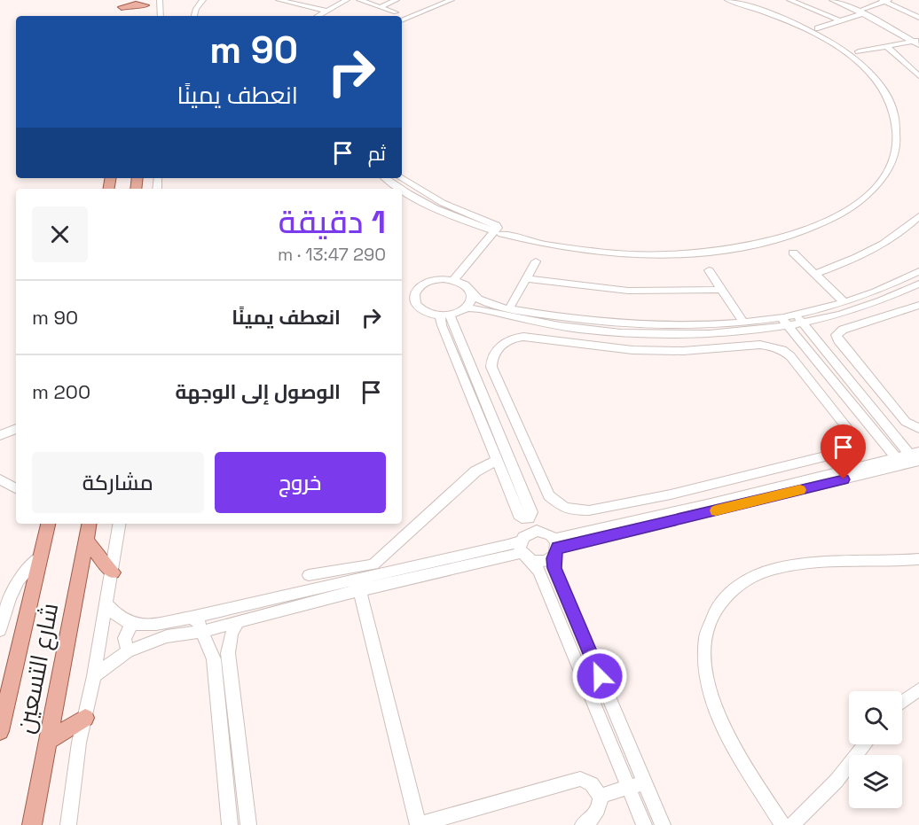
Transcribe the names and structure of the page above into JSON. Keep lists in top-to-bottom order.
{
  "streets": {
    "main road": ["شارع التسعين"]
  },
  "page": {
    "turn": ["90 m", "انعطف يمينًا"],
    "then": "ثم",
    "heading": ["1 دقيقة", "290 m · 13:47"],
    "list": [
      {
        "name": "انعطف يمينًا",
        "value": "90 m"
      },
      {
        "name": "الوصول إلى الوجهة",
        "value": "200 m"
      }
    ],
    "buttons": ["خروج", "مشاركة"]
  }
}
